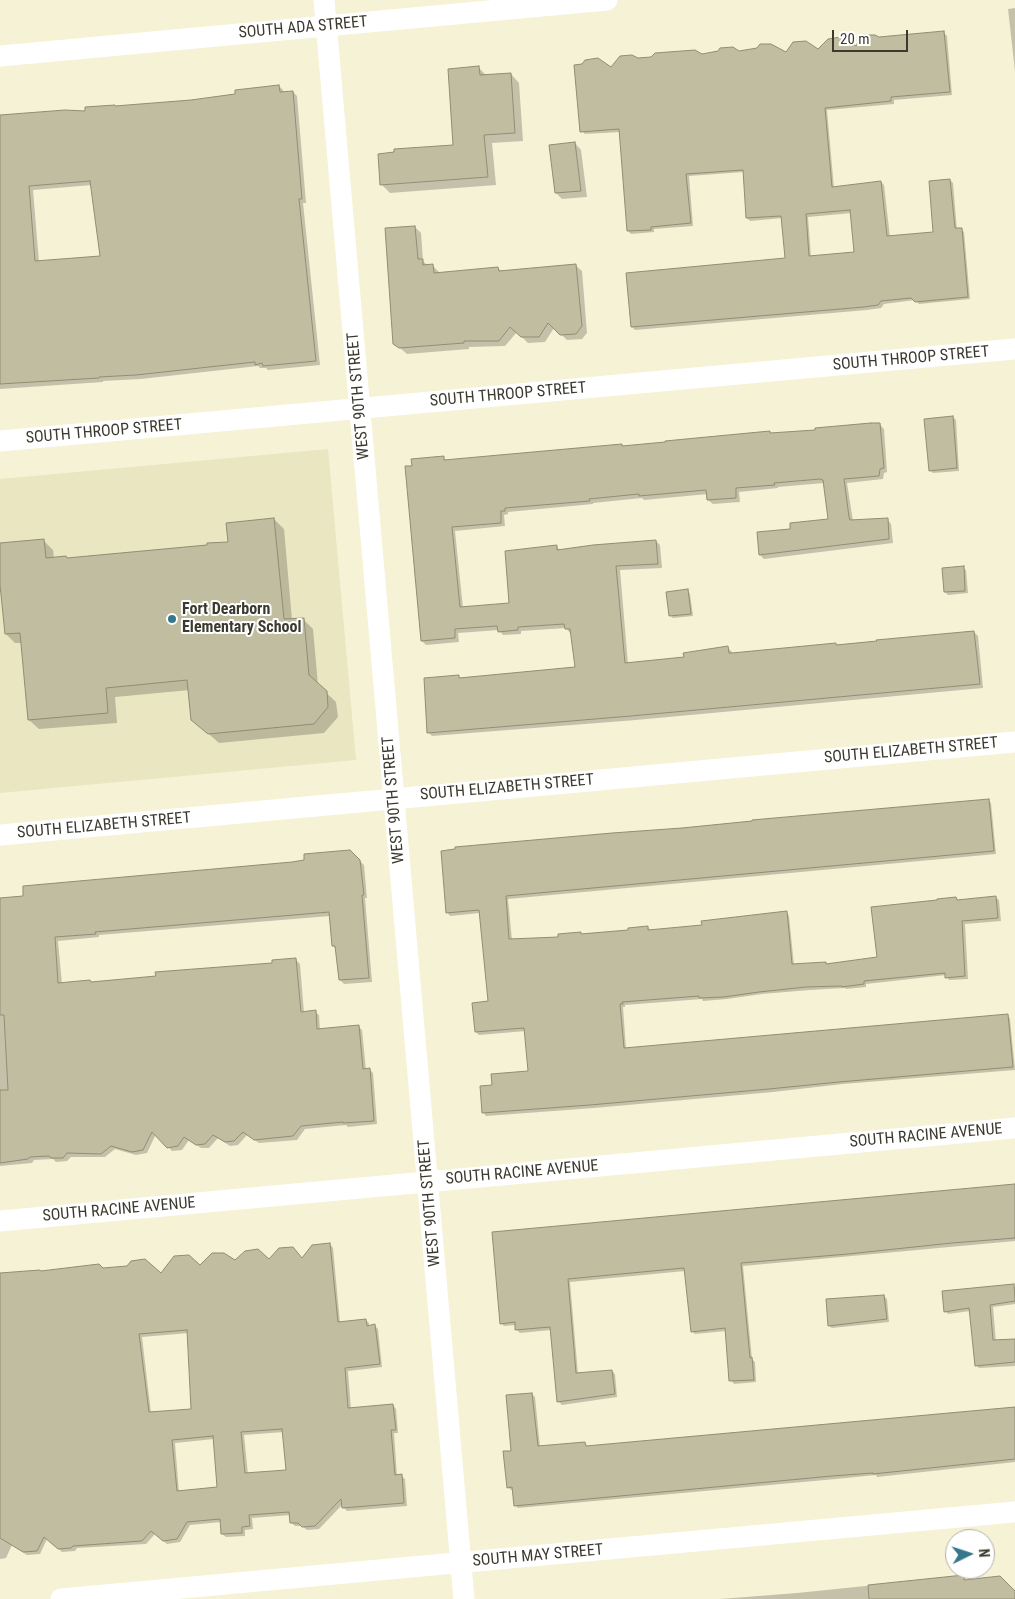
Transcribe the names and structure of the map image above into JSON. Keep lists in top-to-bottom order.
{
  "streets": {
    "street": [
      "SOUTH ADA STREET",
      "SOUTH THROOP STREET",
      "WEST 90TH STREET",
      "SOUTH ELIZABETH STREET",
      "SOUTH RACINE AVENUE",
      "SOUTH MAY STREET"
    ]
  },
  "crossings": [
    ["SOUTH ADA STREET", "WEST 90TH STREET"],
    ["SOUTH THROOP STREET", "WEST 90TH STREET"],
    ["WEST 90TH STREET", "SOUTH ELIZABETH STREET"],
    ["WEST 90TH STREET", "SOUTH RACINE AVENUE"],
    ["WEST 90TH STREET", "SOUTH MAY STREET"]
  ],
  "places": ["Fort Dearborn Elementary School"],
  "scale_bar": "20 m",
  "north": "right"
}
